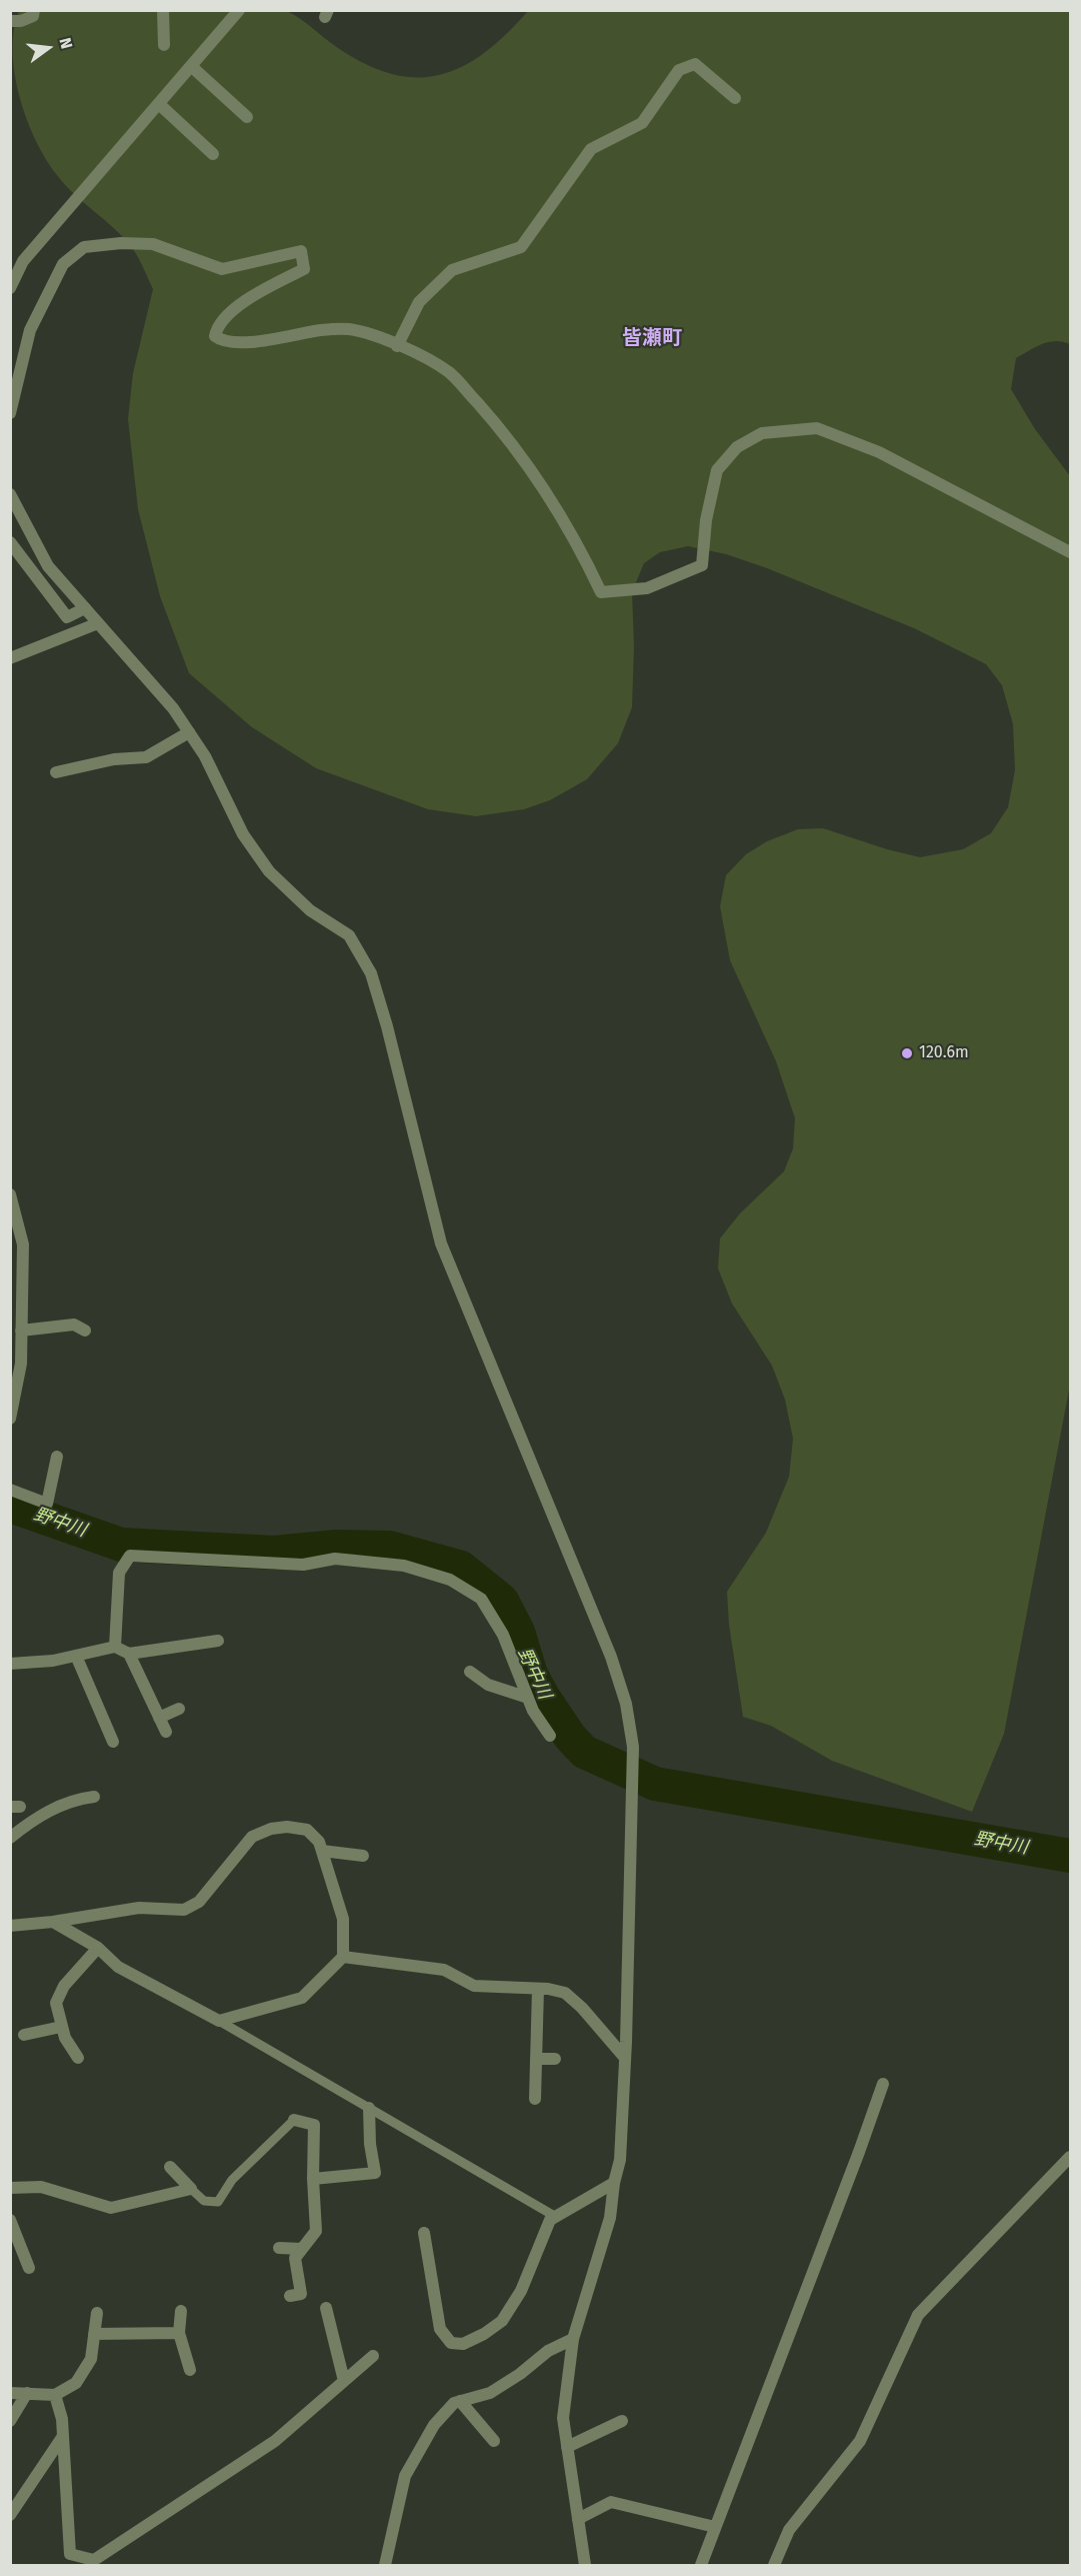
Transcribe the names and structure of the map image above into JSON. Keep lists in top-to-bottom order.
{
  "districts": ["皆瀬町"],
  "water": ["野中川"],
  "places": ["120.6m"],
  "north": "right"
}
